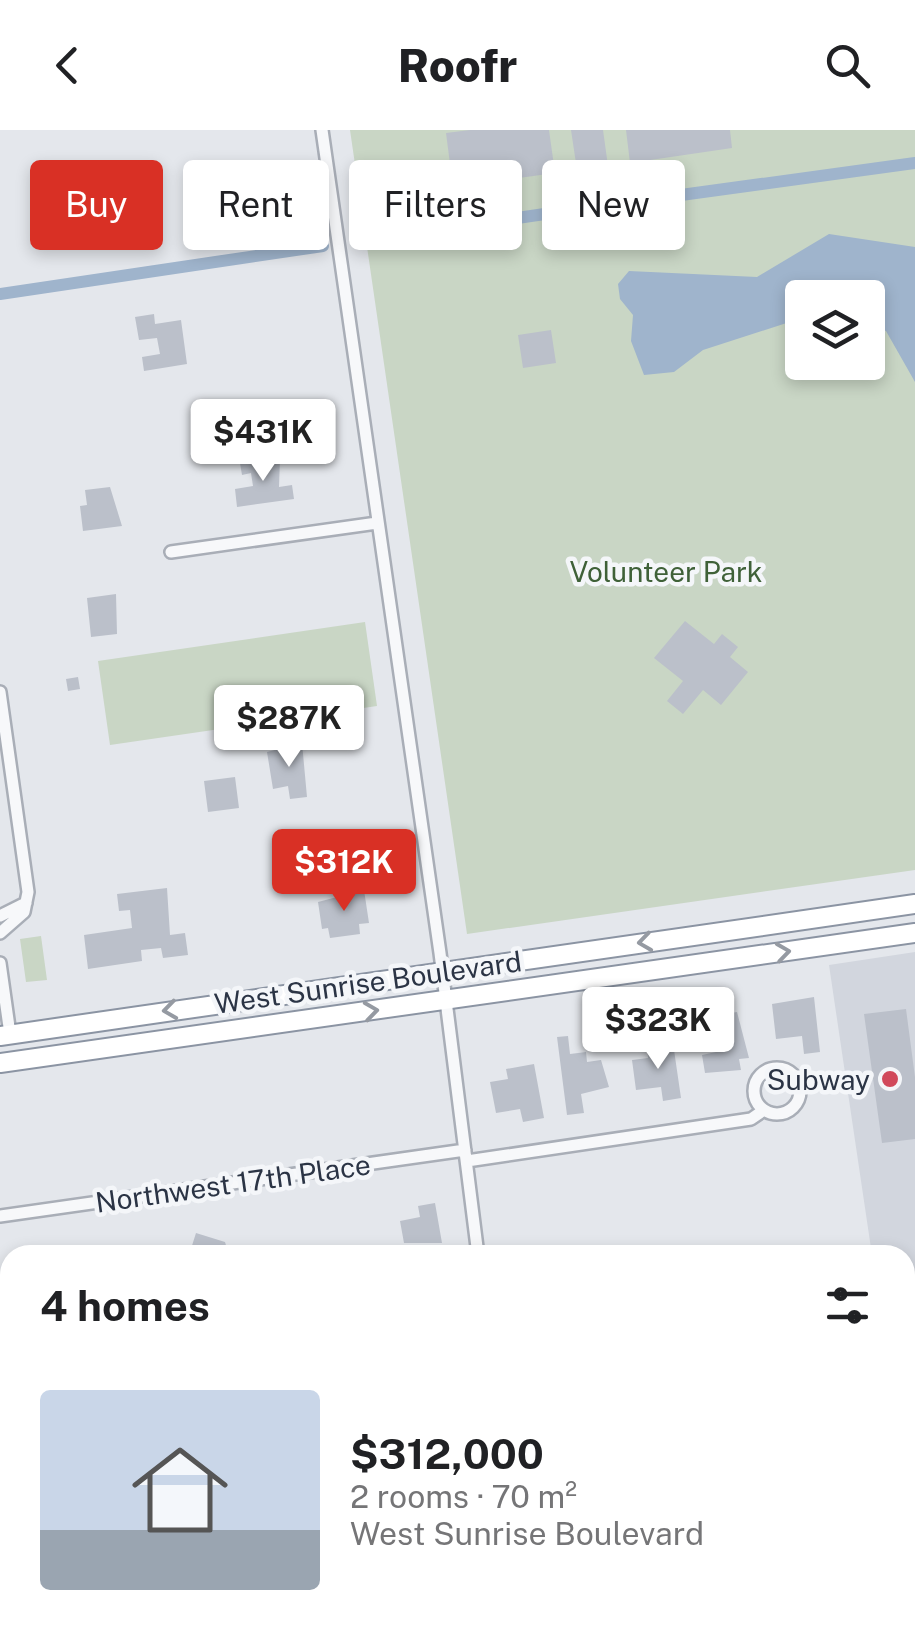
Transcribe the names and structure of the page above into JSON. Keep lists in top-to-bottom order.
{
  "streets": {
    "highway": ["West Sunrise Boulevard"],
    "street": ["Northwest 17th Place"]
  },
  "parks": ["Volunteer Park"],
  "places": ["Subway"],
  "page": {
    "header": "Roofr",
    "chip": [
      "Buy",
      "Rent",
      "Filters",
      "New"
    ],
    "price": [
      "$431K",
      "$287K",
      "$312K",
      "$323K"
    ],
    "heading": "4 homes",
    "list": [
      {
        "name": "$312,000",
        "note": "2 rooms · 70 m² · West Sunrise Boulevard"
      }
    ]
  }
}
